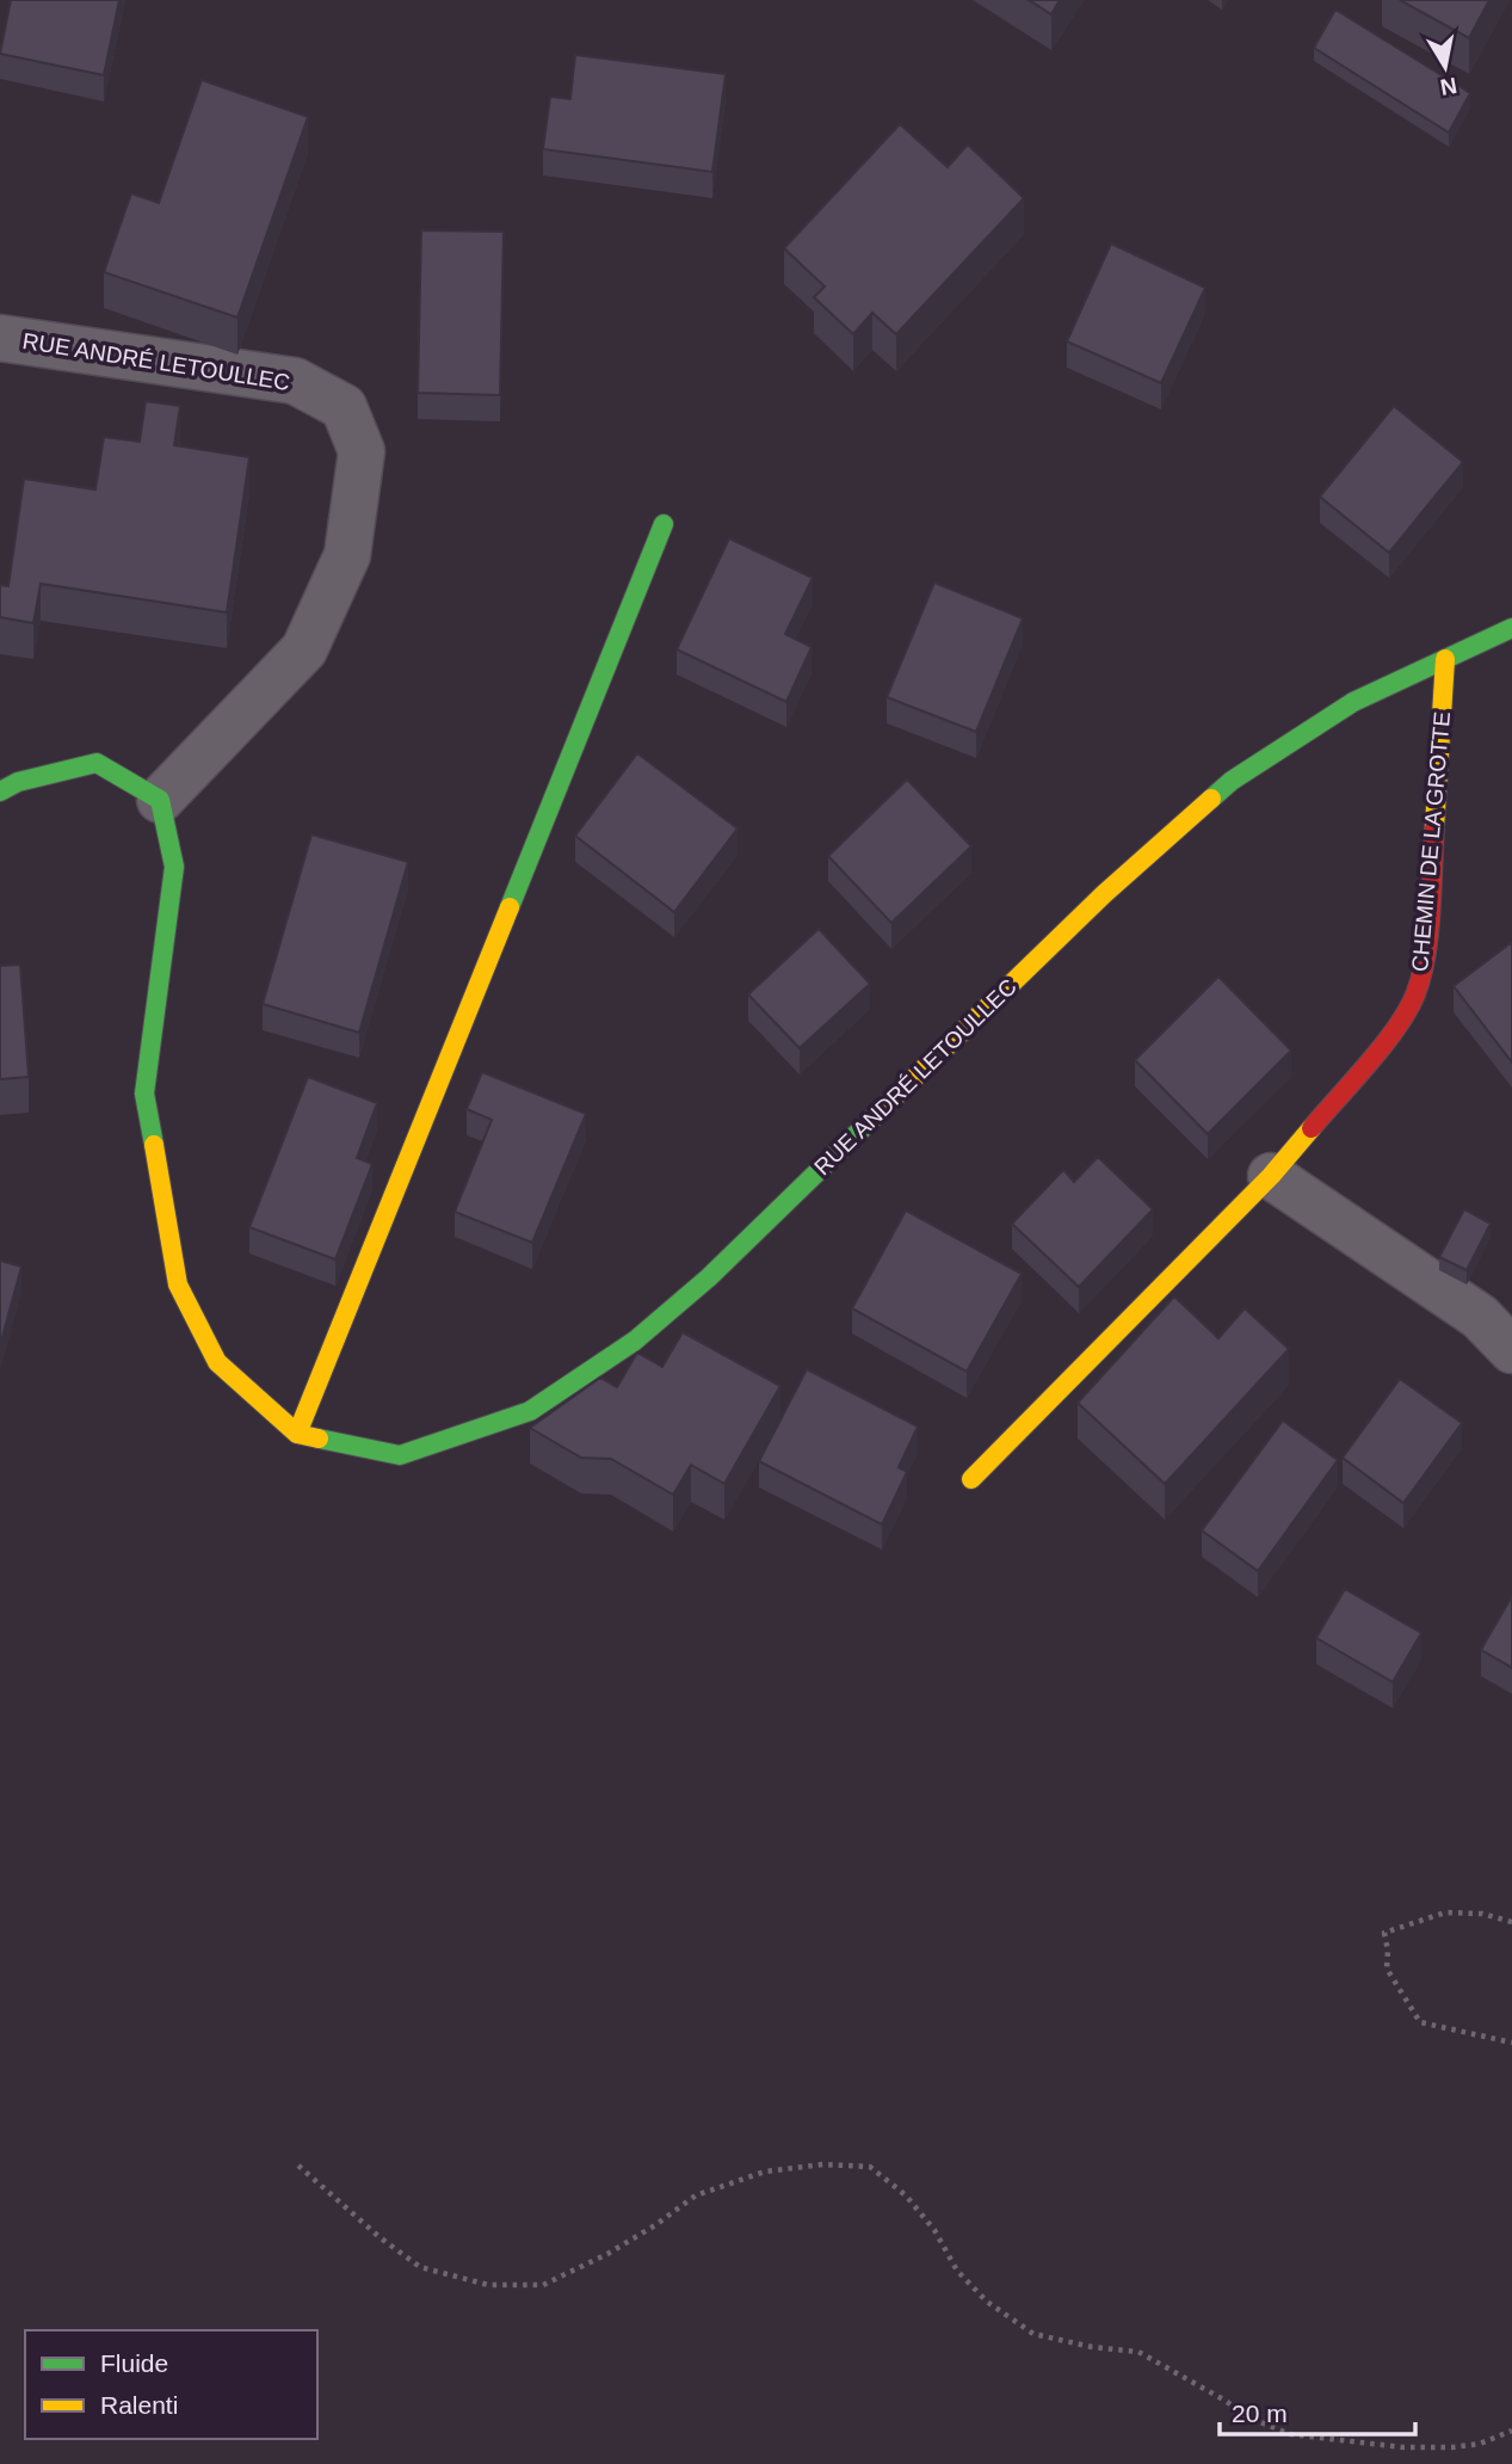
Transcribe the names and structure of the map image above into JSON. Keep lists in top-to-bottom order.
{
  "streets": {
    "main road": ["RUE ANDRÉ LETOULLEC", "CHEMIN DE LA GROTTE"]
  },
  "crossings": [
    ["RUE ANDRÉ LETOULLEC", "CHEMIN DE LA GROTTE"]
  ],
  "legend": ["Fluide", "Ralenti"],
  "scale_bar": "20 m",
  "north": "bottom"
}
